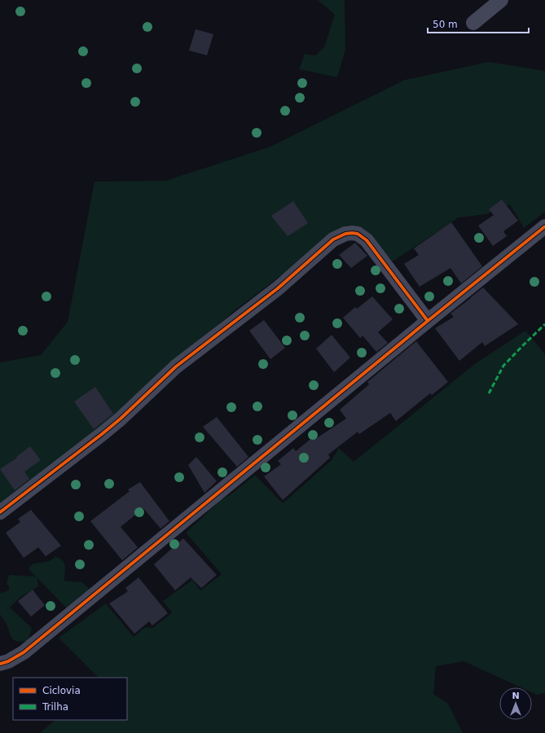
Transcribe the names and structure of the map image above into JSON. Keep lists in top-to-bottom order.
{
  "legend": ["Ciclovia", "Trilha"],
  "scale_bar": "50 m",
  "north": "top"
}
